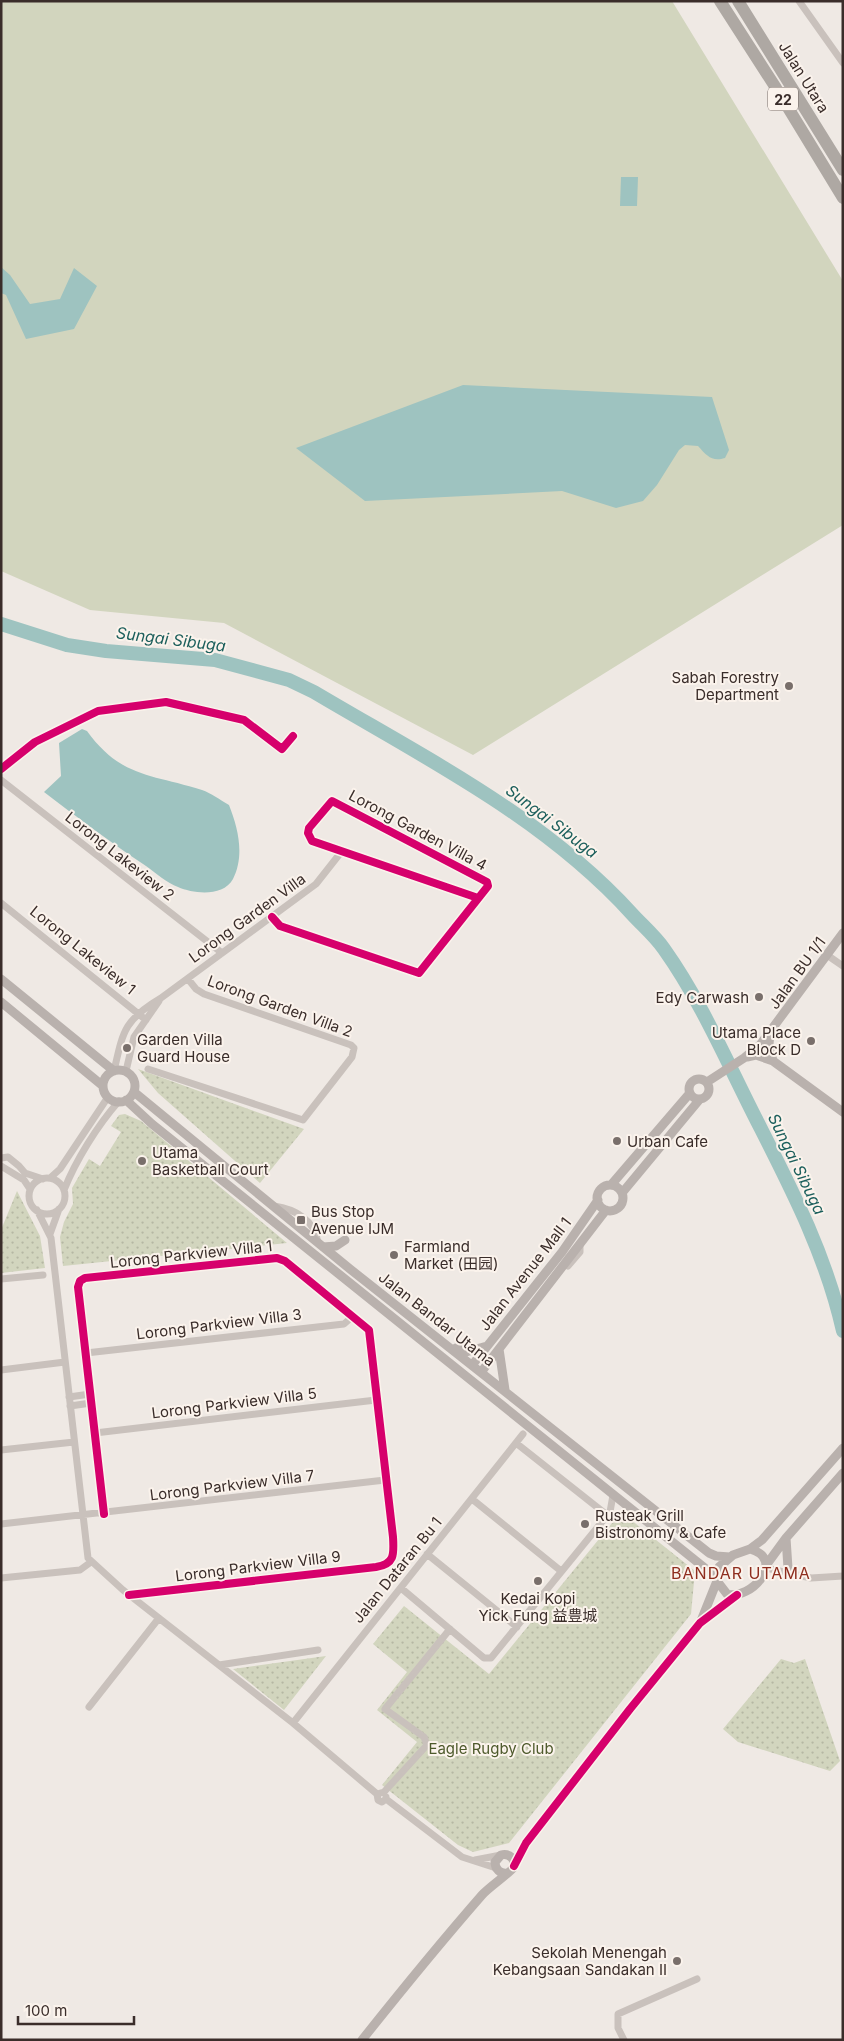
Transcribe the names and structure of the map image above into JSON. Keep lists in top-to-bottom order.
{
  "streets": {
    "highway": ["Jalan Utara", "22"],
    "street": [
      "Lorong Garden Villa 4",
      "Lorong Lakeview 2",
      "Lorong Garden Villa",
      "Lorong Lakeview 1",
      "Jalan BU 1/1",
      "Lorong Garden Villa 2",
      "Lorong Parkview Villa 1",
      "Jalan Avenue Mall 1",
      "Jalan Bandar Utama",
      "Lorong Parkview Villa 3",
      "Lorong Parkview Villa 5",
      "Lorong Parkview Villa 7",
      "Lorong Parkview Villa 9",
      "Jalan Dataran Bu 1"
    ]
  },
  "crossings": [
    ["Lorong Garden Villa 4", "Lorong Garden Villa"],
    ["Lorong Lakeview 2", "Lorong Garden Villa"],
    ["Lorong Garden Villa", "Lorong Lakeview 1"],
    ["Lorong Garden Villa", "Lorong Garden Villa 2"],
    ["Lorong Garden Villa", "Jalan Bandar Utama"],
    ["Lorong Parkview Villa 1", "Lorong Parkview Villa 3"],
    ["Lorong Parkview Villa 1", "Lorong Parkview Villa 5"],
    ["Lorong Parkview Villa 1", "Lorong Parkview Villa 7"],
    ["Lorong Parkview Villa 1", "Lorong Parkview Villa 9"],
    ["Jalan Avenue Mall 1", "Jalan Bandar Utama"]
  ],
  "districts": ["BANDAR UTAMA"],
  "water": ["Sungai Sibuga"],
  "parks": ["Eagle Rugby Club"],
  "places": {
    "other": [
      "Sabah Forestry Department",
      "Edy Carwash",
      "Utama Place Block D",
      "Garden Villa Guard House",
      "Urban Cafe",
      "Utama Basketball Court",
      "Farmland Market (田园)",
      "Rusteak Grill Bistronomy & Cafe",
      "Kedai Kopi Yick Fung 益豊城",
      "Sekolah Menengah Kebangsaan Sandakan II"
    ],
    "transit": ["Bus Stop Avenue IJM"]
  },
  "scale_bar": "100 m"
}
